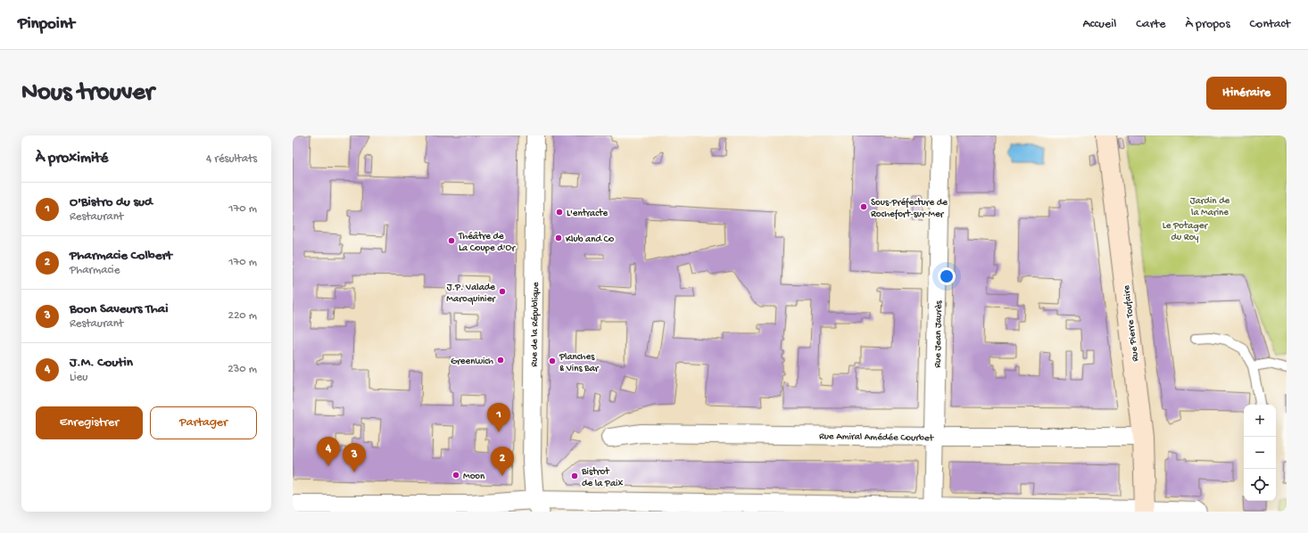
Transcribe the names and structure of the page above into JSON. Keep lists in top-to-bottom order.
{
  "streets": {
    "main road": ["Rue Pierre Toufaire"],
    "street": ["Rue de la République", "Rue Jean Jaurès", "Rue Amiral Amédée Courbet"]
  },
  "crossings": [
    ["Rue Pierre Toufaire", "Rue Amiral Amédée Courbet"],
    ["Rue Jean Jaurès", "Rue Amiral Amédée Courbet"]
  ],
  "parks": ["Jardin de la Marine", "Le Potager du Roy"],
  "places": [
    "Sous-Préfecture de Rochefort-sur-Mer",
    "L'entracte",
    "Klub and Co",
    "Théâtre de La Coupe d'Or",
    "J.P. Valade Maroquinier",
    "Greenwich",
    "Planches & Vins Bar",
    "Moon",
    "Bistrot de la Paix"
  ],
  "page": {
    "header": "Pinpoint",
    "nav": [
      "Accueil",
      "Carte",
      "À propos",
      "Contact"
    ],
    "buttons": [
      "Itinéraire",
      ["Enregistrer", "Partager"]
    ],
    "title": "Nous trouver",
    "heading": ["À proximité", "4 résultats"],
    "list": [
      {
        "mark": "1",
        "name": "O'Bistro du sud",
        "note": "Restaurant",
        "value": "170 m"
      },
      {
        "mark": "2",
        "name": "Pharmacie Colbert",
        "note": "Pharmacie",
        "value": "170 m"
      },
      {
        "mark": "3",
        "name": "Boon Saveurs Thai",
        "note": "Restaurant",
        "value": "220 m"
      },
      {
        "mark": "4",
        "name": "J.M. Coutin",
        "note": "Lieu",
        "value": "230 m"
      }
    ],
    "pins": [
      "1",
      "4",
      "3",
      "2"
    ],
    "map_buttons": ["+", "−"]
  }
}
